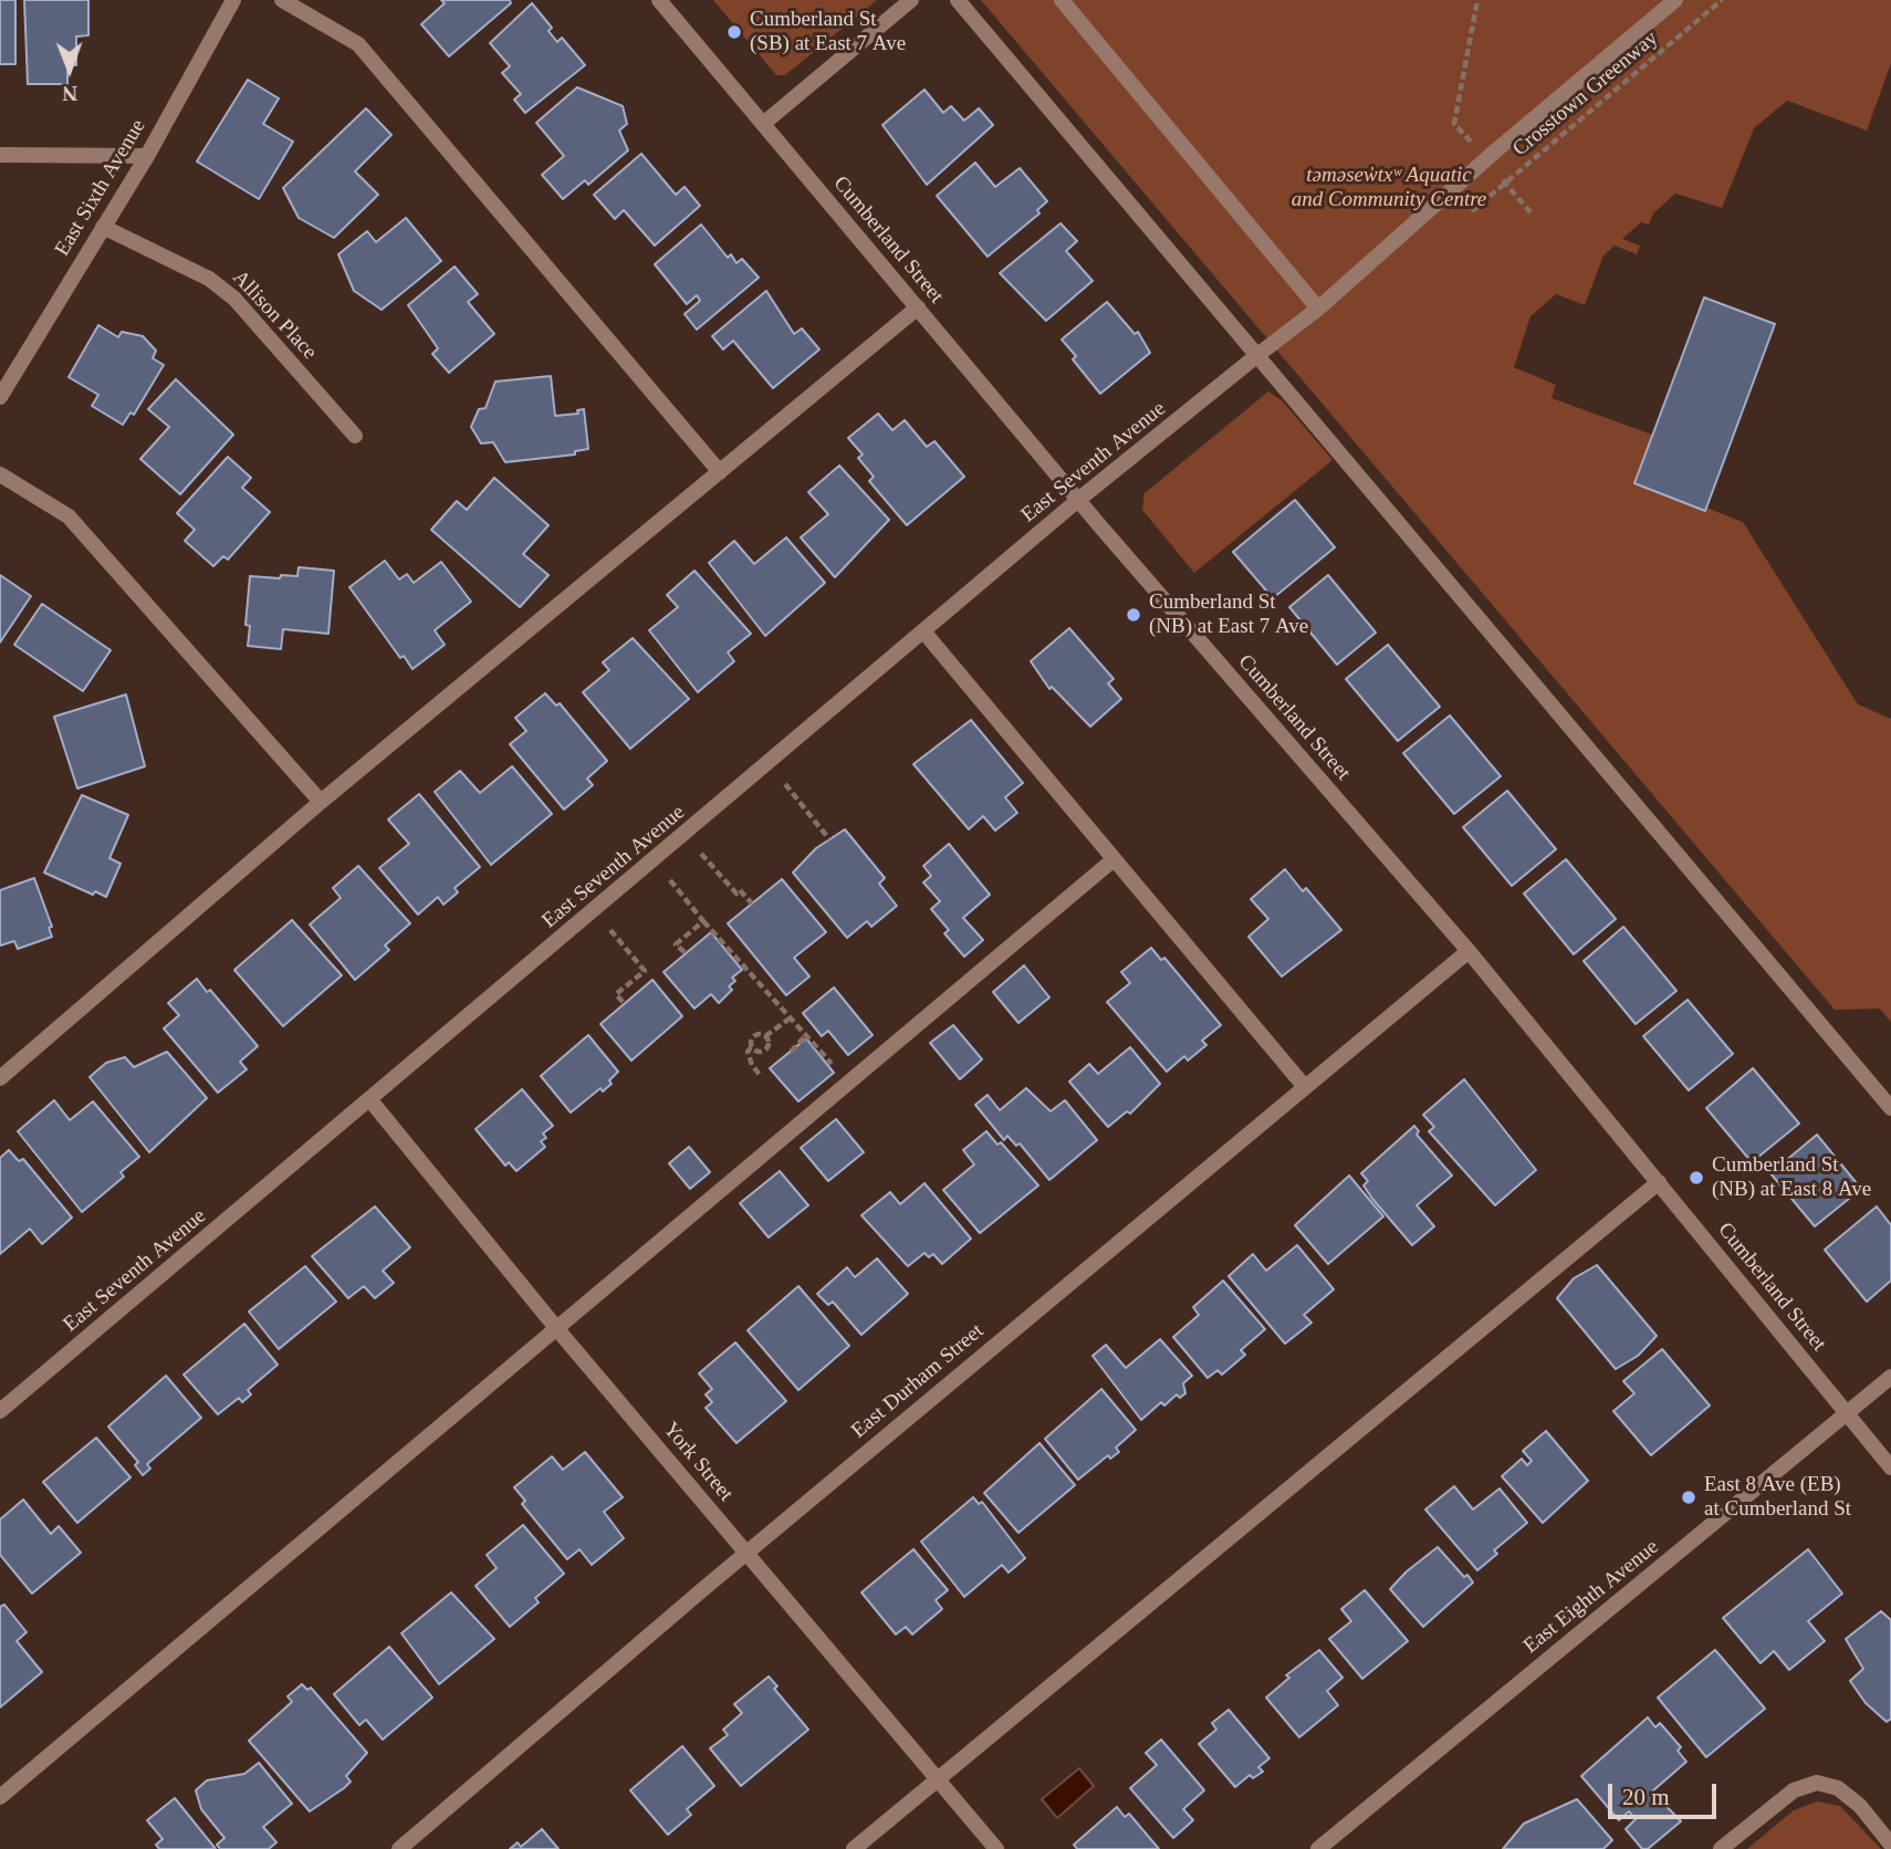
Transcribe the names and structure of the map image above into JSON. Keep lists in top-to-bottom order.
{
  "streets": {
    "street": [
      "East Sixth Avenue",
      "Cumberland Street",
      "Allison Place",
      "East Seventh Avenue",
      "East Durham Street",
      "York Street",
      "East Eighth Avenue"
    ],
    "path": ["Crosstown Greenway"]
  },
  "crossings": [
    ["East Sixth Avenue", "Allison Place"],
    ["Cumberland Street", "East Seventh Avenue"],
    ["Cumberland Street", "East Durham Street"],
    ["Cumberland Street", "East Eighth Avenue"],
    ["East Seventh Avenue", "York Street"],
    ["East Durham Street", "York Street"]
  ],
  "parks": ["təməsew̓txʷ Aquatic and Community Centre"],
  "places": [
    "Cumberland St (SB) at East 7 Ave",
    "Cumberland St (NB) at East 7 Ave",
    "Cumberland St (NB) at East 8 Ave",
    "East 8 Ave (EB) at Cumberland St"
  ],
  "scale_bar": "20 m",
  "north": "bottom"
}
